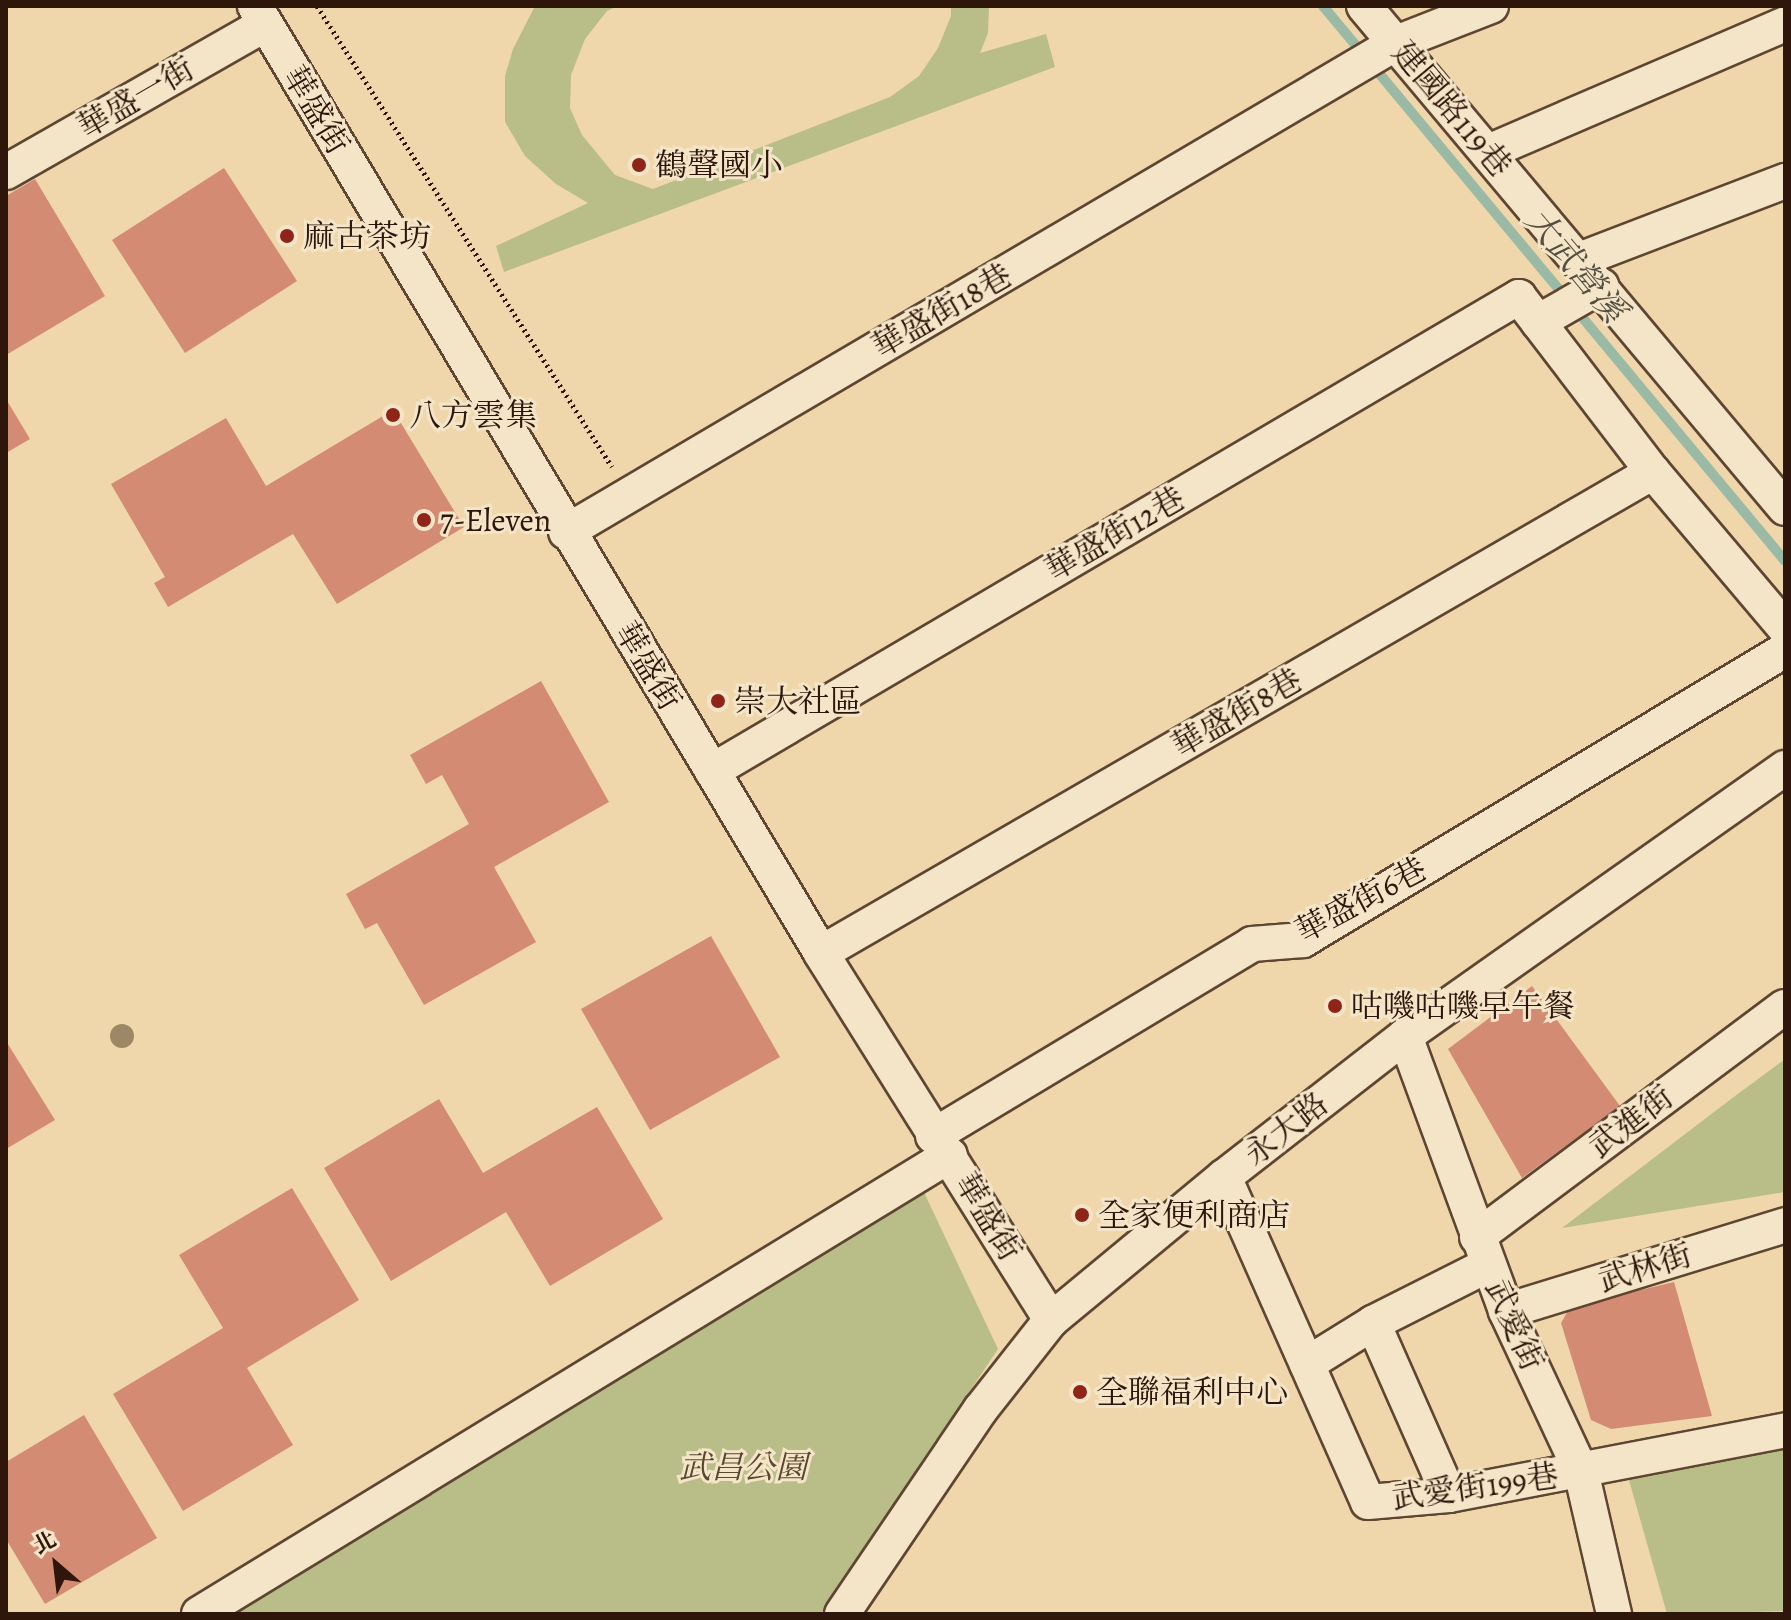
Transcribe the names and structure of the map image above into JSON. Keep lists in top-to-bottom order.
{
  "streets": {
    "street": [
      "華盛一街",
      "建國路119巷",
      "華盛街",
      "華盛街18巷",
      "華盛街12巷",
      "華盛街8巷",
      "華盛街6巷",
      "武進街",
      "永大路",
      "武林街",
      "武愛街",
      "武愛街199巷"
    ]
  },
  "crossings": [
    ["華盛一街", "華盛街"],
    ["建國路119巷", "華盛街18巷"],
    ["建國路119巷", "華盛街12巷"],
    ["華盛街", "華盛街18巷"],
    ["華盛街", "華盛街12巷"],
    ["華盛街", "華盛街8巷"],
    ["華盛街", "華盛街6巷"],
    ["華盛街", "永大路"],
    ["武進街", "武愛街"],
    ["武進街", "武愛街199巷"],
    ["永大路", "武愛街"],
    ["武林街", "武愛街"],
    ["武愛街", "武愛街199巷"]
  ],
  "water": ["大武營溪"],
  "parks": ["武昌公園"],
  "places": [
    "鶴聲國小",
    "麻古茶坊",
    "八方雲集",
    "7-Eleven",
    "崇大社區",
    "咕嘰咕嘰早午餐",
    "全家便利商店",
    "全聯福利中心"
  ],
  "north": "top left"
}
